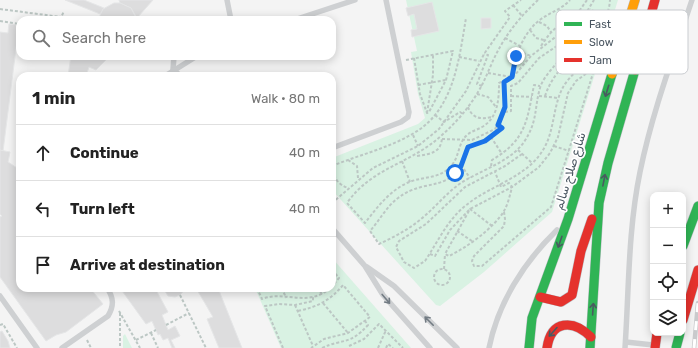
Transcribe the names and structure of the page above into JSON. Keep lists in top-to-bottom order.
{
  "streets": {
    "highway": ["شارع صلاح سالم"]
  },
  "legend": ["Fast", "Slow", "Jam"],
  "page": {
    "search": "Search here",
    "heading": ["1 min", "Walk · 80 m"],
    "list": [
      ["Continue", "40 m"],
      ["Turn left", "40 m"],
      "Arrive at destination"
    ],
    "map_buttons": ["+", "−"]
  }
}
